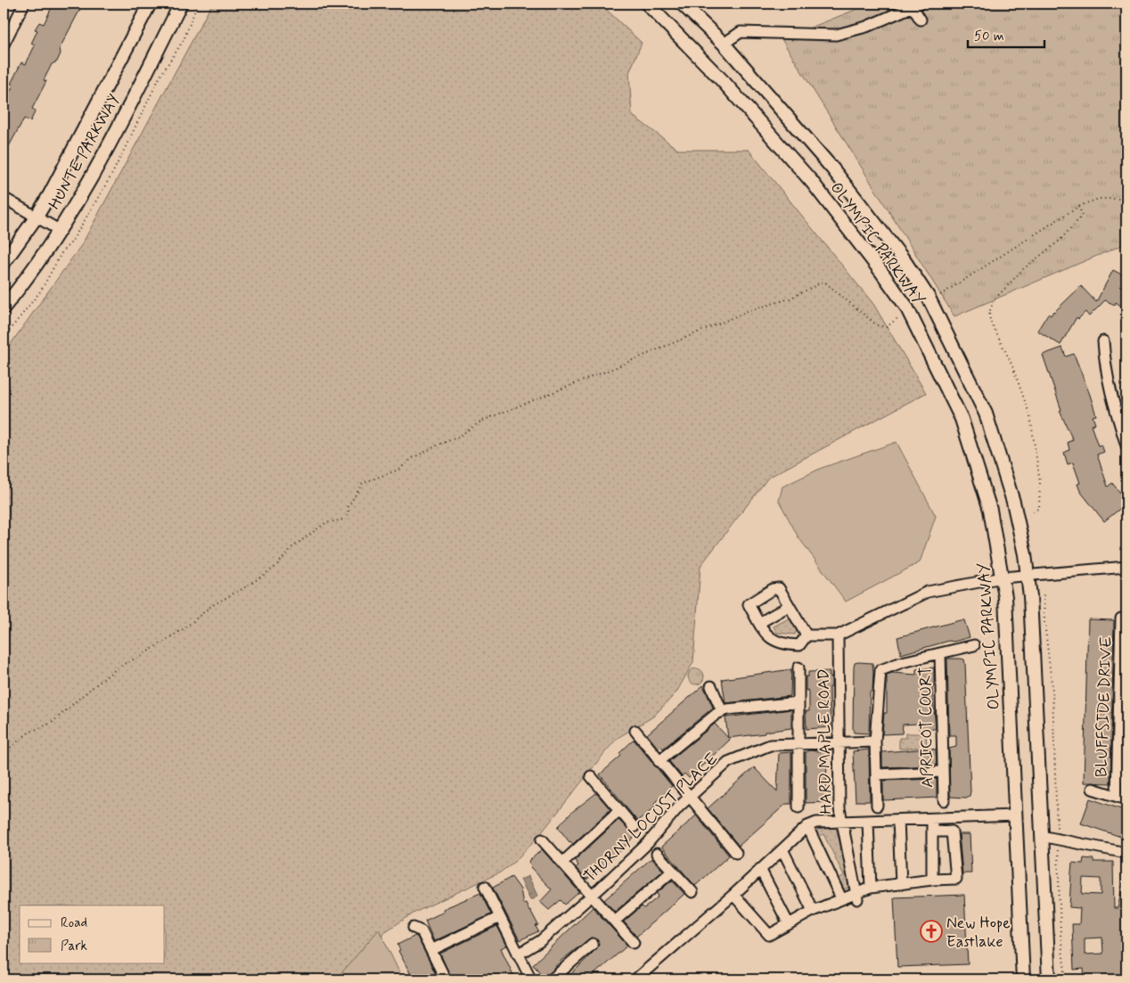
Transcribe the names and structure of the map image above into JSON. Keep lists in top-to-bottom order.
{
  "streets": {
    "main road": ["HUNTE PARKWAY", "OLYMPIC PARKWAY"],
    "street": [
      "BLUFFSIDE DRIVE",
      "APRICOT COURT",
      "HARD MAPLE ROAD",
      "THORNY LOCUST PLACE"
    ]
  },
  "crossings": [
    ["HARD MAPLE ROAD", "THORNY LOCUST PLACE"]
  ],
  "places": {
    "church": ["New Hope Eastlake"]
  },
  "legend": ["Road", "Park"],
  "scale_bar": "50 m"
}
